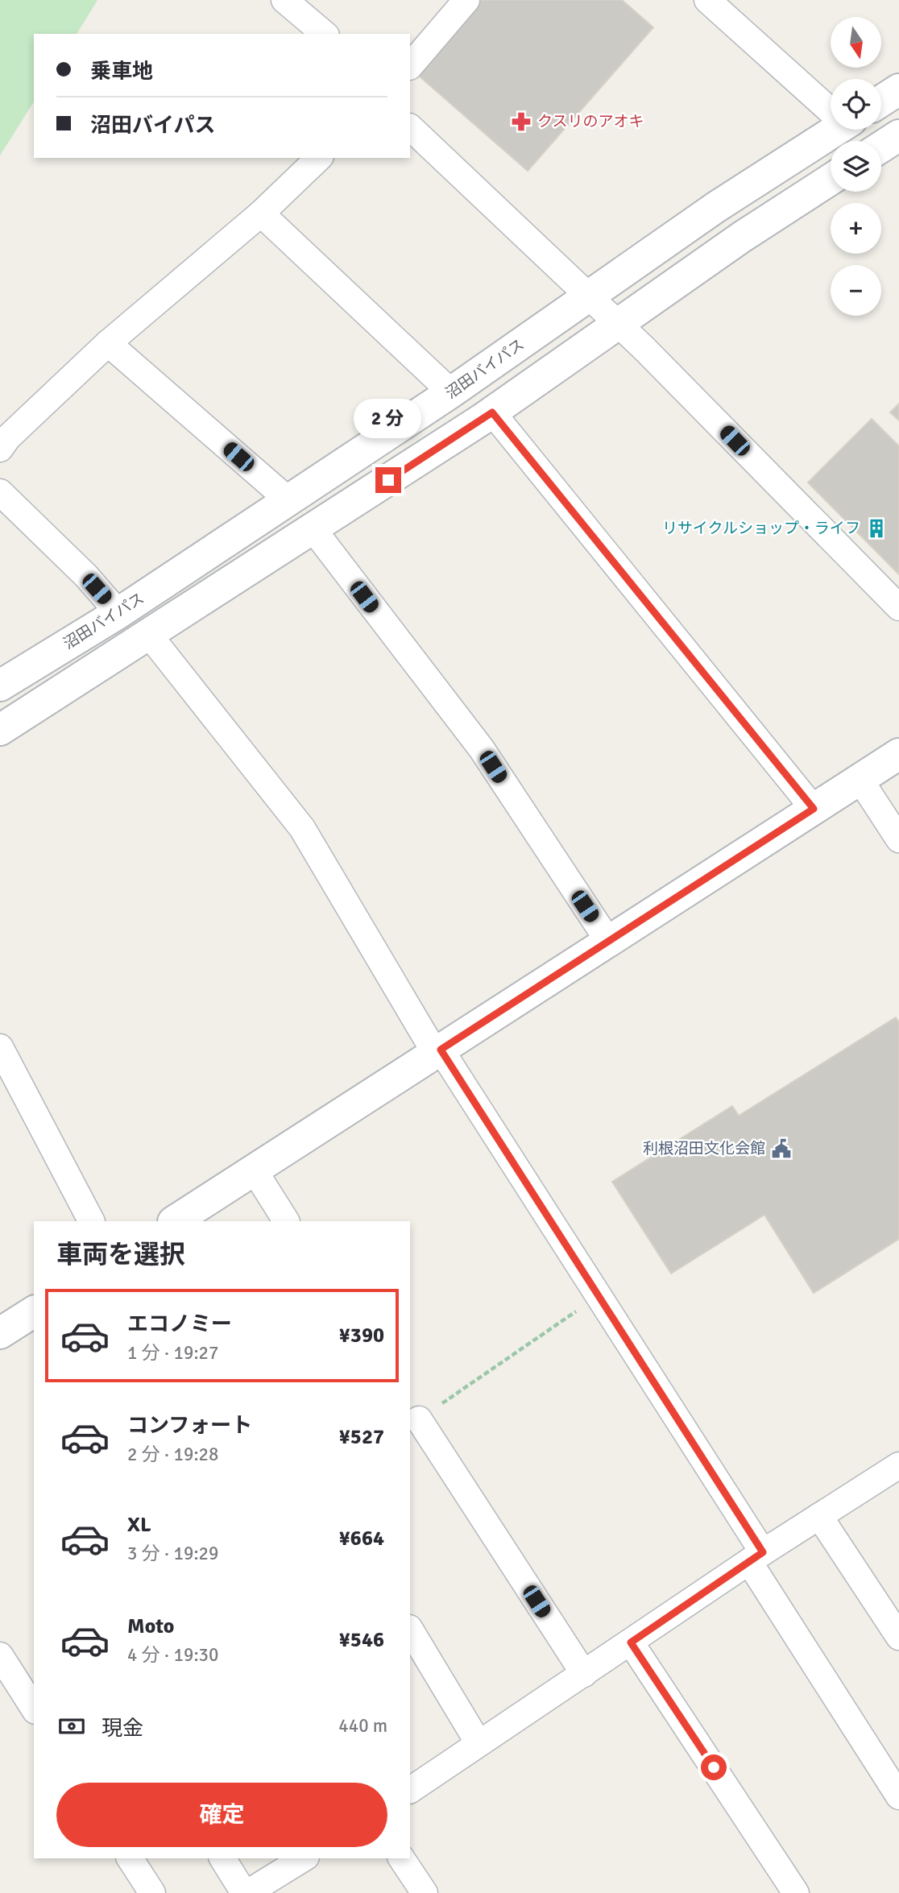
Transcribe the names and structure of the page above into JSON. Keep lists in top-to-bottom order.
{
  "streets": {
    "street": ["沼田バイパス"]
  },
  "places": {
    "pharmacy": ["クスリのアオキ"],
    "building": ["リサイクルショップ・ライフ"],
    "public building": ["利根沼田文化会館"]
  },
  "north": "bottom",
  "page": {
    "map_buttons": ["+", "−"],
    "banner": ["乗車地", "沼田バイパス"],
    "bubble": "2 分",
    "heading": "車両を選択",
    "list": [
      {
        "name": "エコノミー",
        "note": "1 分 · 19:27",
        "value": "¥390"
      },
      {
        "name": "コンフォート",
        "note": "2 分 · 19:28",
        "value": "¥527"
      },
      {
        "name": "XL",
        "note": "3 分 · 19:29",
        "value": "¥664"
      },
      {
        "name": "Moto",
        "note": "4 分 · 19:30",
        "value": "¥546"
      }
    ],
    "pay": ["現金", "440 m"],
    "buttons": "確定"
  }
}
